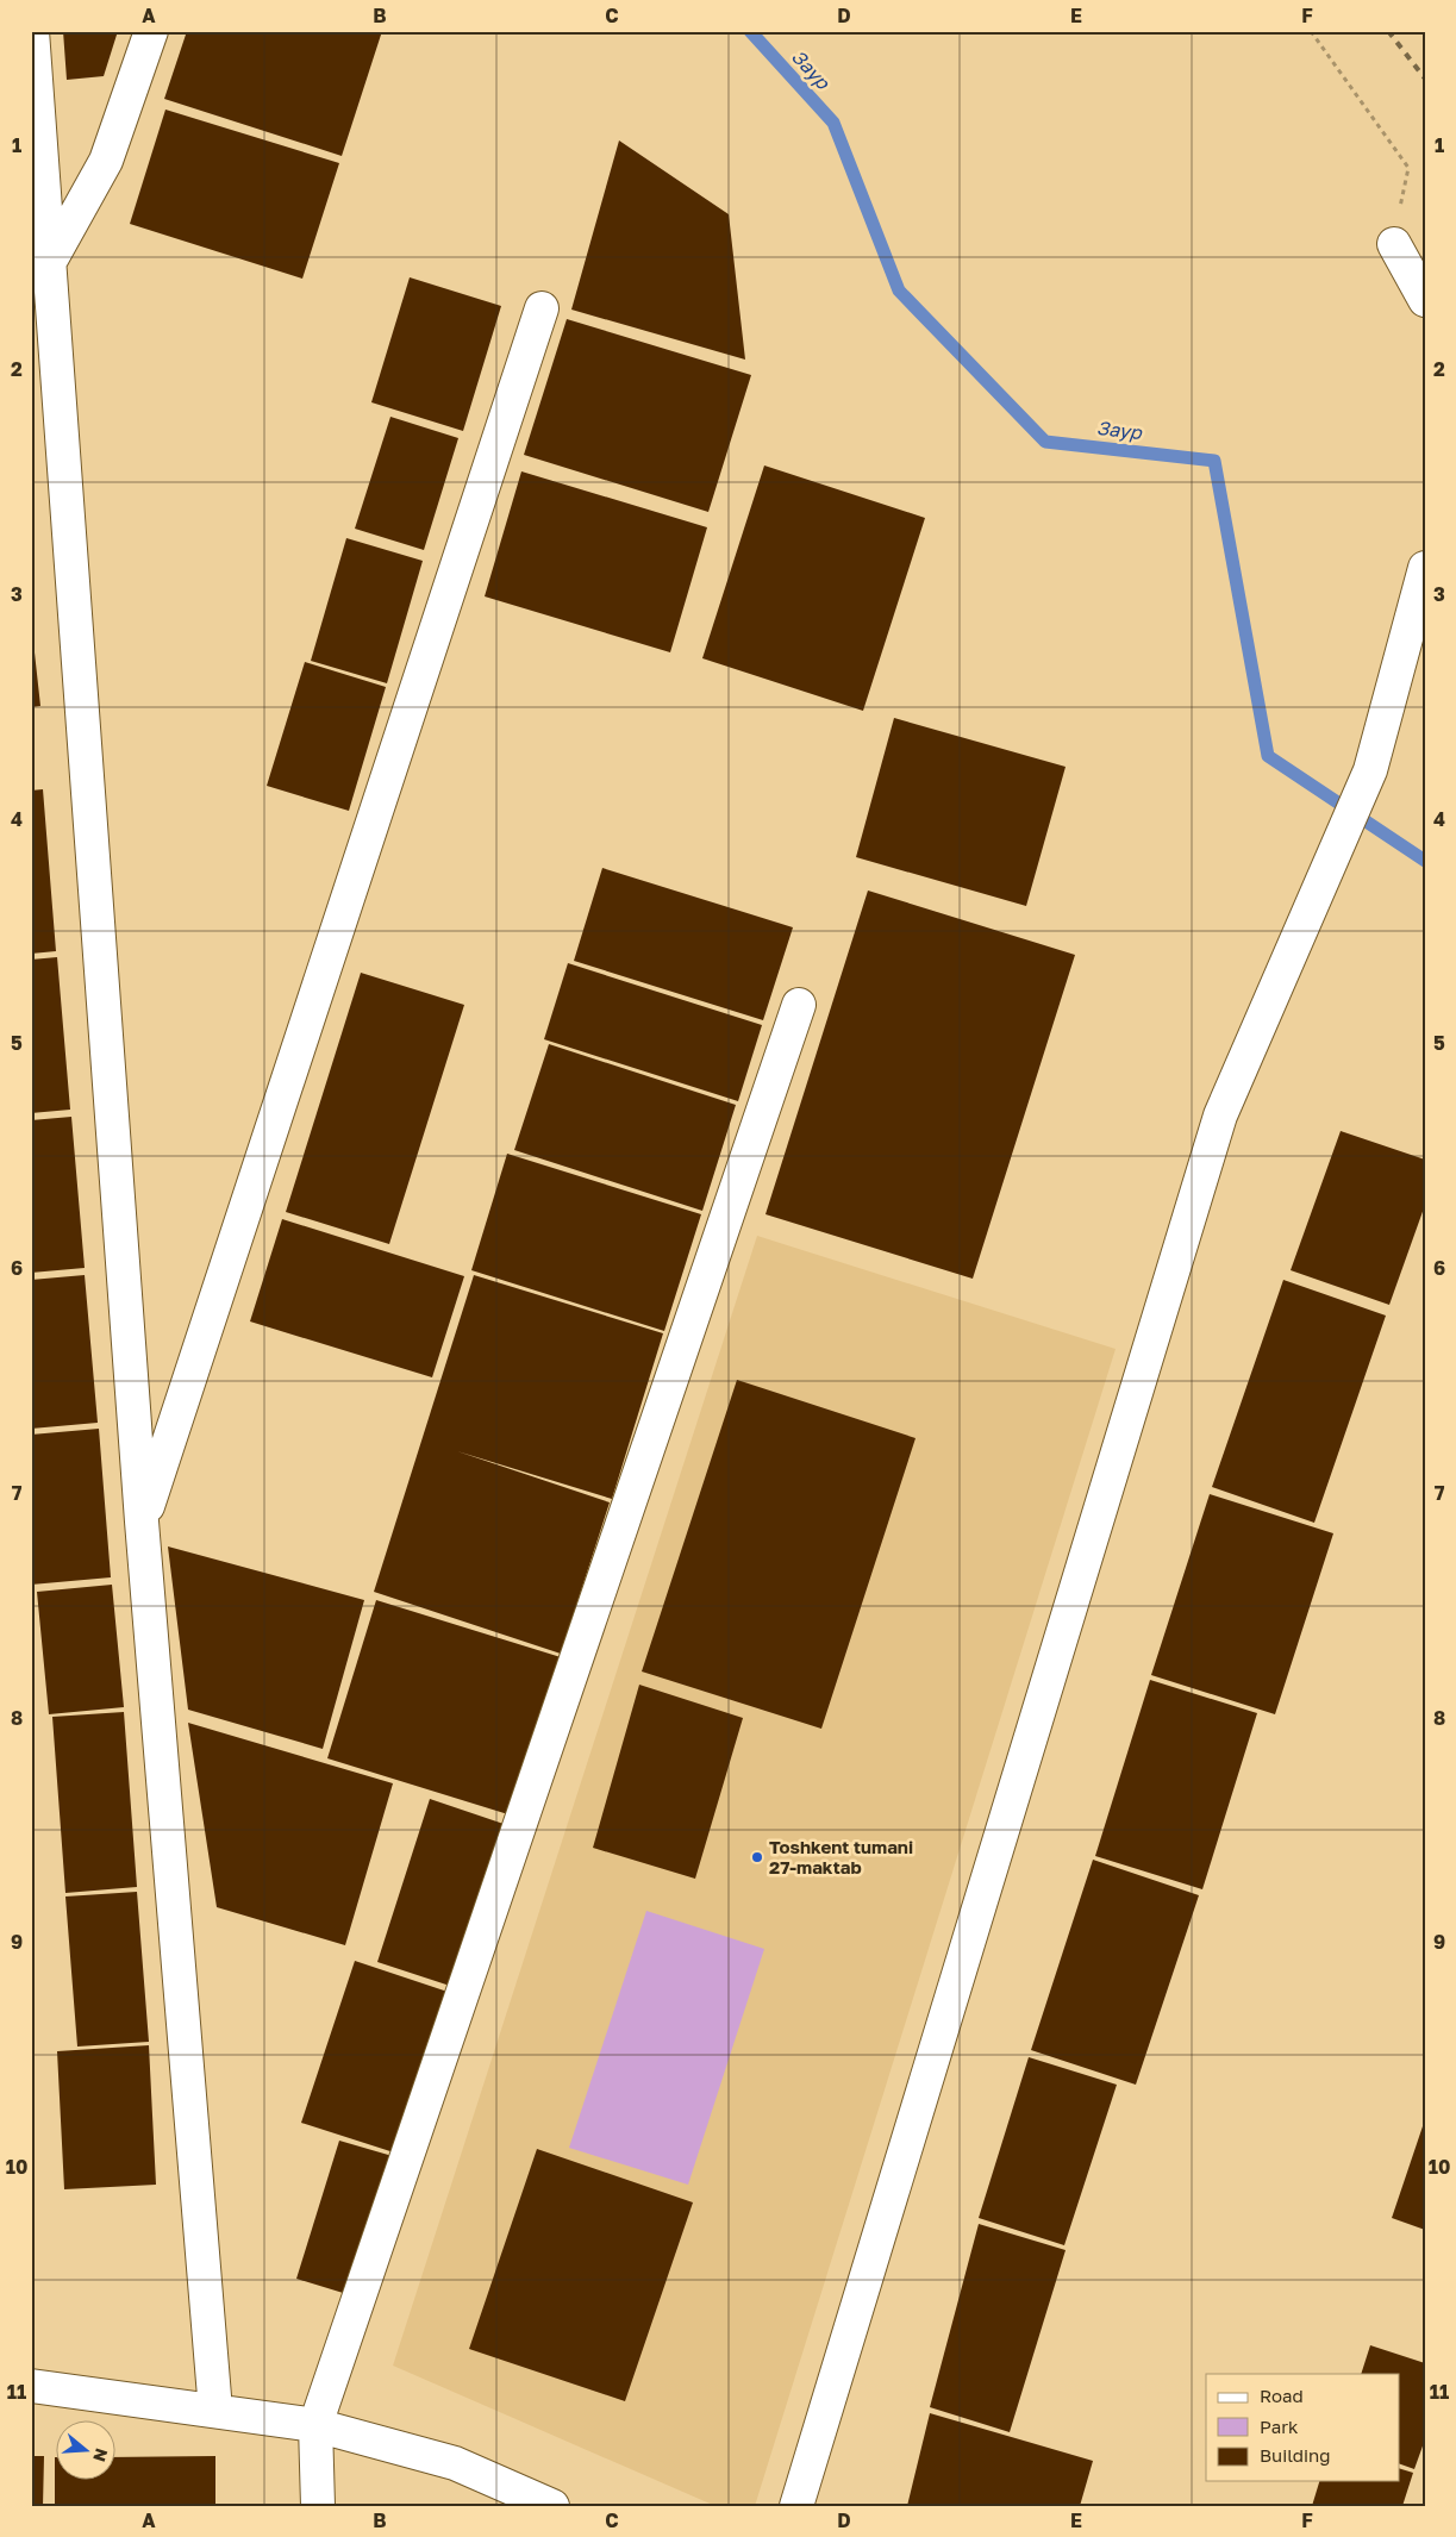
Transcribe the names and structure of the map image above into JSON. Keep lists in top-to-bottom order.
{
  "water": ["Заур"],
  "places": ["Toshkent tumani 27-maktab"],
  "legend": ["Road", "Park", "Building"],
  "north": "right",
  "grid": {
    "columns": [
      "A",
      "B",
      "C",
      "D",
      "E",
      "F"
    ],
    "rows": [
      "1",
      "2",
      "3",
      "4",
      "5",
      "6",
      "7",
      "8",
      "9",
      "10",
      "11"
    ]
  }
}
